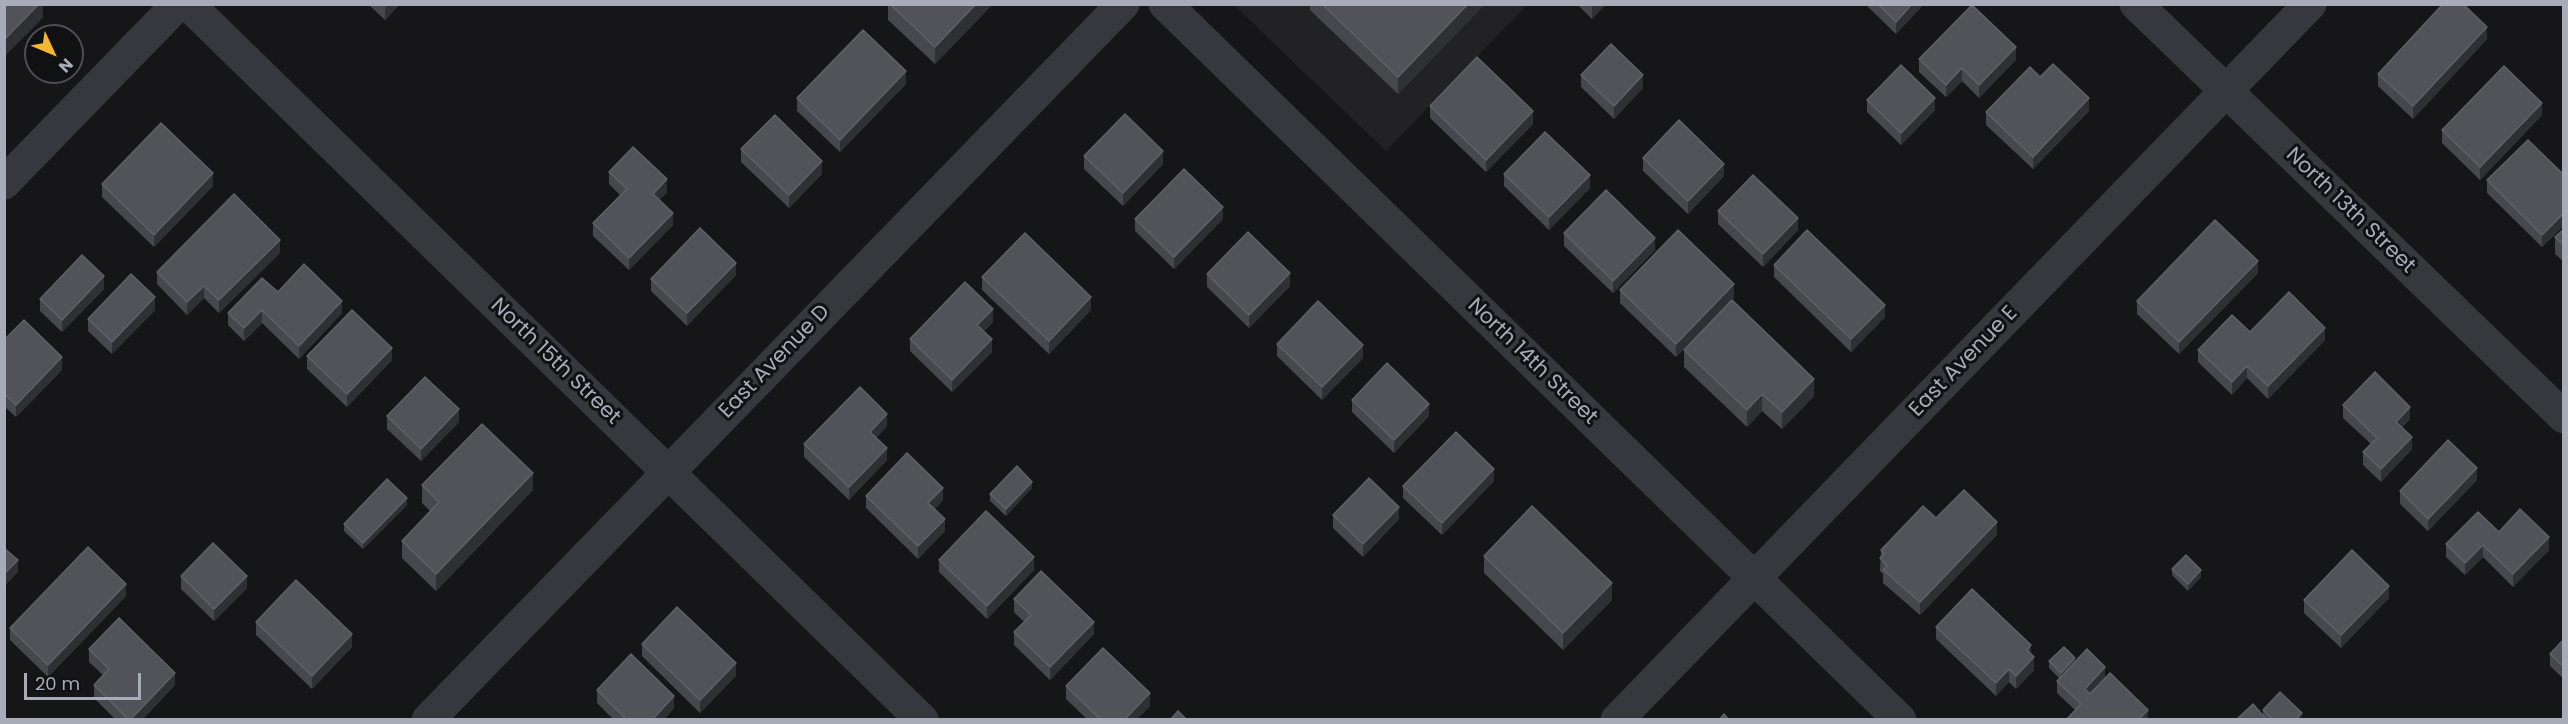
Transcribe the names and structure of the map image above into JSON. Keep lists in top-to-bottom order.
{
  "streets": {
    "street": [
      "North 13th Street",
      "North 15th Street",
      "East Avenue D",
      "North 14th Street",
      "East Avenue E"
    ]
  },
  "crossings": [
    ["North 13th Street", "East Avenue E"],
    ["North 15th Street", "East Avenue D"],
    ["North 14th Street", "East Avenue E"]
  ],
  "scale_bar": "20 m",
  "north": "bottom right"
}
